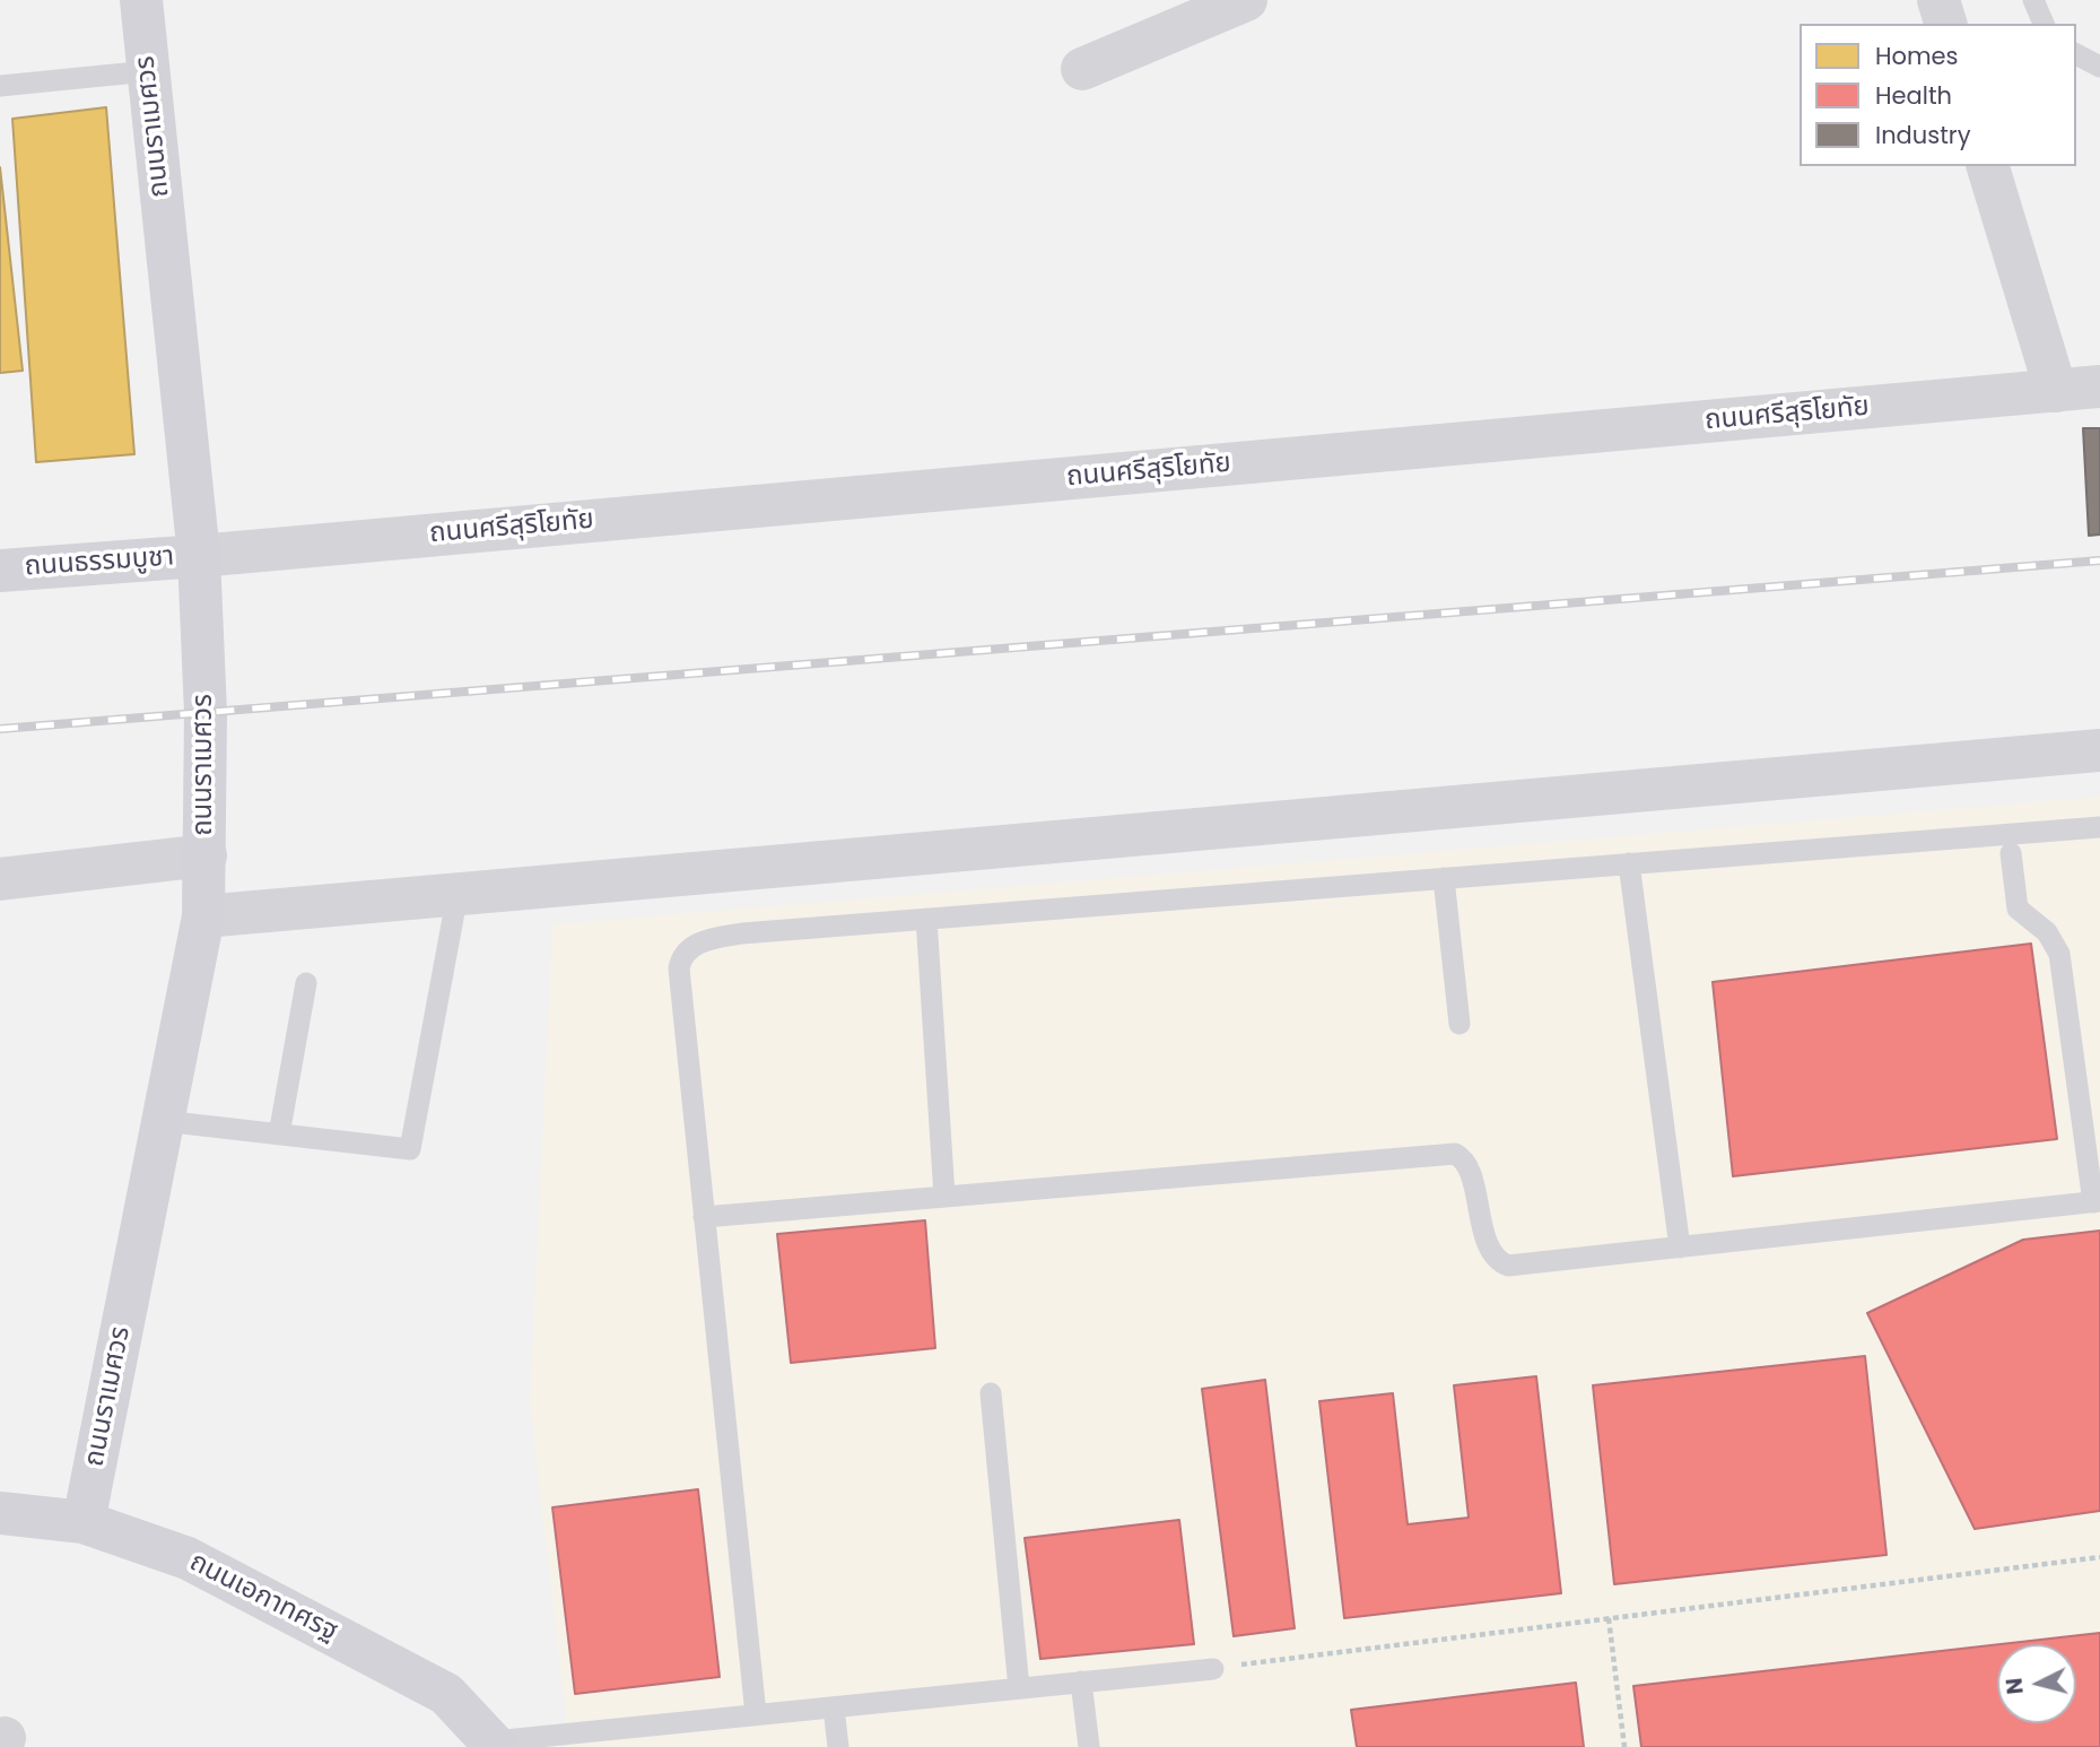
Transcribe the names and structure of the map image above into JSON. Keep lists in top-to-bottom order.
{
  "streets": {
    "main road": ["ถนนราเมศวร", "ถนนธรรมบูชา", "ถนนเอกาทศรฐ"],
    "street": ["ถนนศรีสุริโยทัย"]
  },
  "crossings": [
    ["ถนนราเมศวร", "ถนนศรีสุริโยทัย"],
    ["ถนนราเมศวร", "ถนนธรรมบูชา"],
    ["ถนนราเมศวร", "ถนนเอกาทศรฐ"],
    ["ถนนศรีสุริโยทัย", "ถนนธรรมบูชา"]
  ],
  "legend": ["Homes", "Health", "Industry"],
  "north": "left"
}
